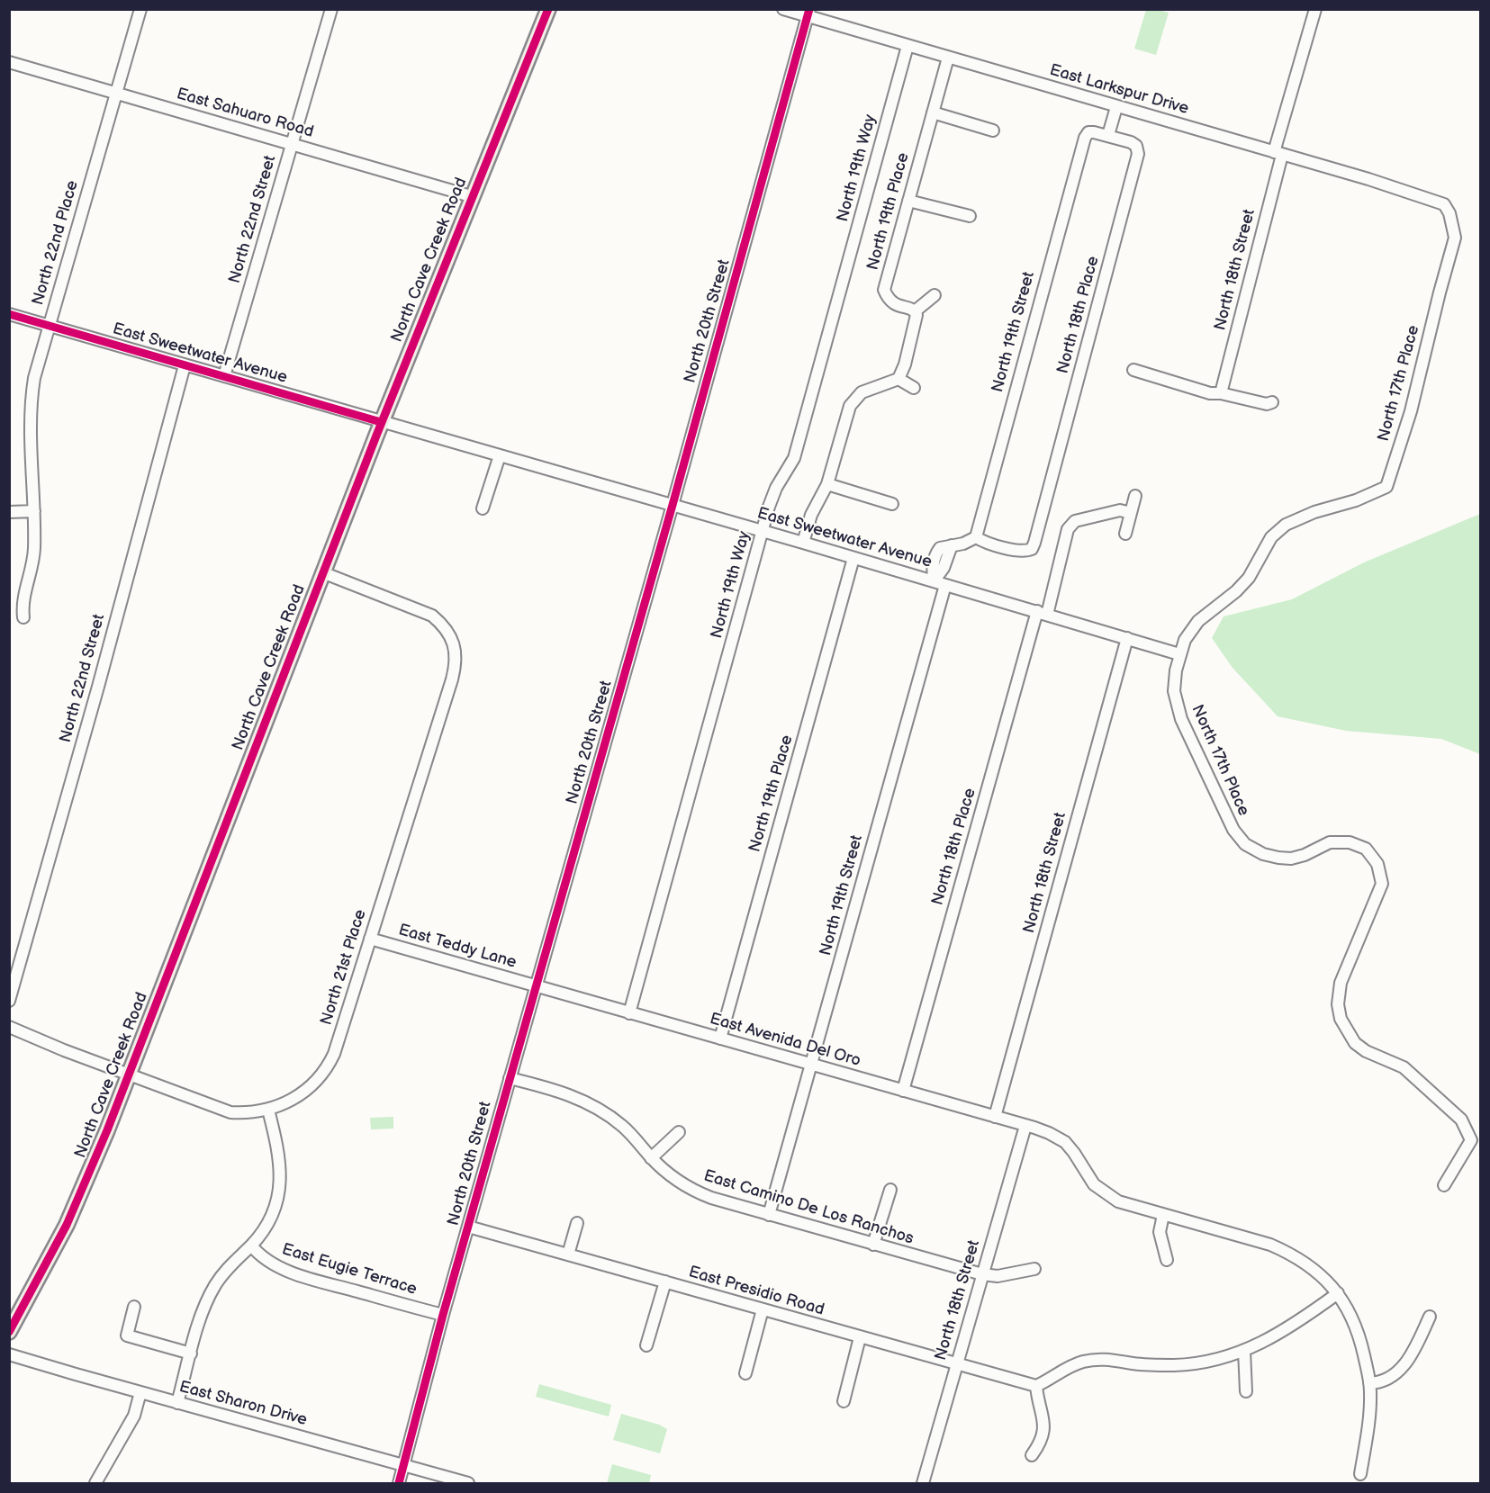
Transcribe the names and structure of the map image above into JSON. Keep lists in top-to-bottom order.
{
  "streets": {
    "main road": ["North Cave Creek Road"],
    "street": [
      "East Larkspur Drive",
      "East Sahuaro Road",
      "North 19th Way",
      "North 19th Place",
      "North 22nd Street",
      "North 22nd Place",
      "North 18th Street",
      "North 18th Place",
      "North 20th Street",
      "North 19th Street",
      "East Sweetwater Avenue",
      "North 17th Place",
      "East Teddy Lane",
      "North 21st Place",
      "East Avenida Del Oro",
      "East Camino De Los Ranchos",
      "East Eugie Terrace",
      "East Presidio Road",
      "East Sharon Drive"
    ]
  },
  "crossings": [
    ["East Larkspur Drive", "North 19th Way"],
    ["East Larkspur Drive", "North 19th Place"],
    ["East Larkspur Drive", "North 18th Street"],
    ["East Larkspur Drive", "North 20th Street"],
    ["East Larkspur Drive", "North 17th Place"],
    ["East Sahuaro Road", "North 22nd Street"],
    ["East Sahuaro Road", "North 22nd Place"],
    ["East Sahuaro Road", "North Cave Creek Road"],
    ["North 19th Way", "East Sweetwater Avenue"],
    ["North 19th Way", "East Avenida Del Oro"],
    ["North 19th Place", "East Sweetwater Avenue"],
    ["North 19th Place", "East Avenida Del Oro"],
    ["North 22nd Street", "East Sweetwater Avenue"],
    ["North 22nd Place", "East Sweetwater Avenue"],
    ["North Cave Creek Road", "East Sweetwater Avenue"],
    ["North Cave Creek Road", "North 21st Place"],
    ["North 18th Street", "East Sweetwater Avenue"],
    ["North 18th Street", "East Avenida Del Oro"],
    ["North 18th Street", "East Camino De Los Ranchos"],
    ["North 18th Street", "East Presidio Road"],
    ["North 18th Place", "North 19th Street"],
    ["North 18th Place", "East Sweetwater Avenue"],
    ["North 18th Place", "East Avenida Del Oro"],
    ["North 20th Street", "East Sweetwater Avenue"],
    ["North 20th Street", "East Teddy Lane"],
    ["North 20th Street", "East Avenida Del Oro"],
    ["North 20th Street", "East Camino De Los Ranchos"],
    ["North 20th Street", "East Eugie Terrace"],
    ["North 20th Street", "East Presidio Road"],
    ["North 20th Street", "East Sharon Drive"],
    ["North 19th Street", "East Sweetwater Avenue"],
    ["North 19th Street", "East Avenida Del Oro"],
    ["North 19th Street", "East Camino De Los Ranchos"],
    ["East Sweetwater Avenue", "North 17th Place"],
    ["East Teddy Lane", "North 21st Place"],
    ["East Teddy Lane", "East Avenida Del Oro"]
  ]
}
